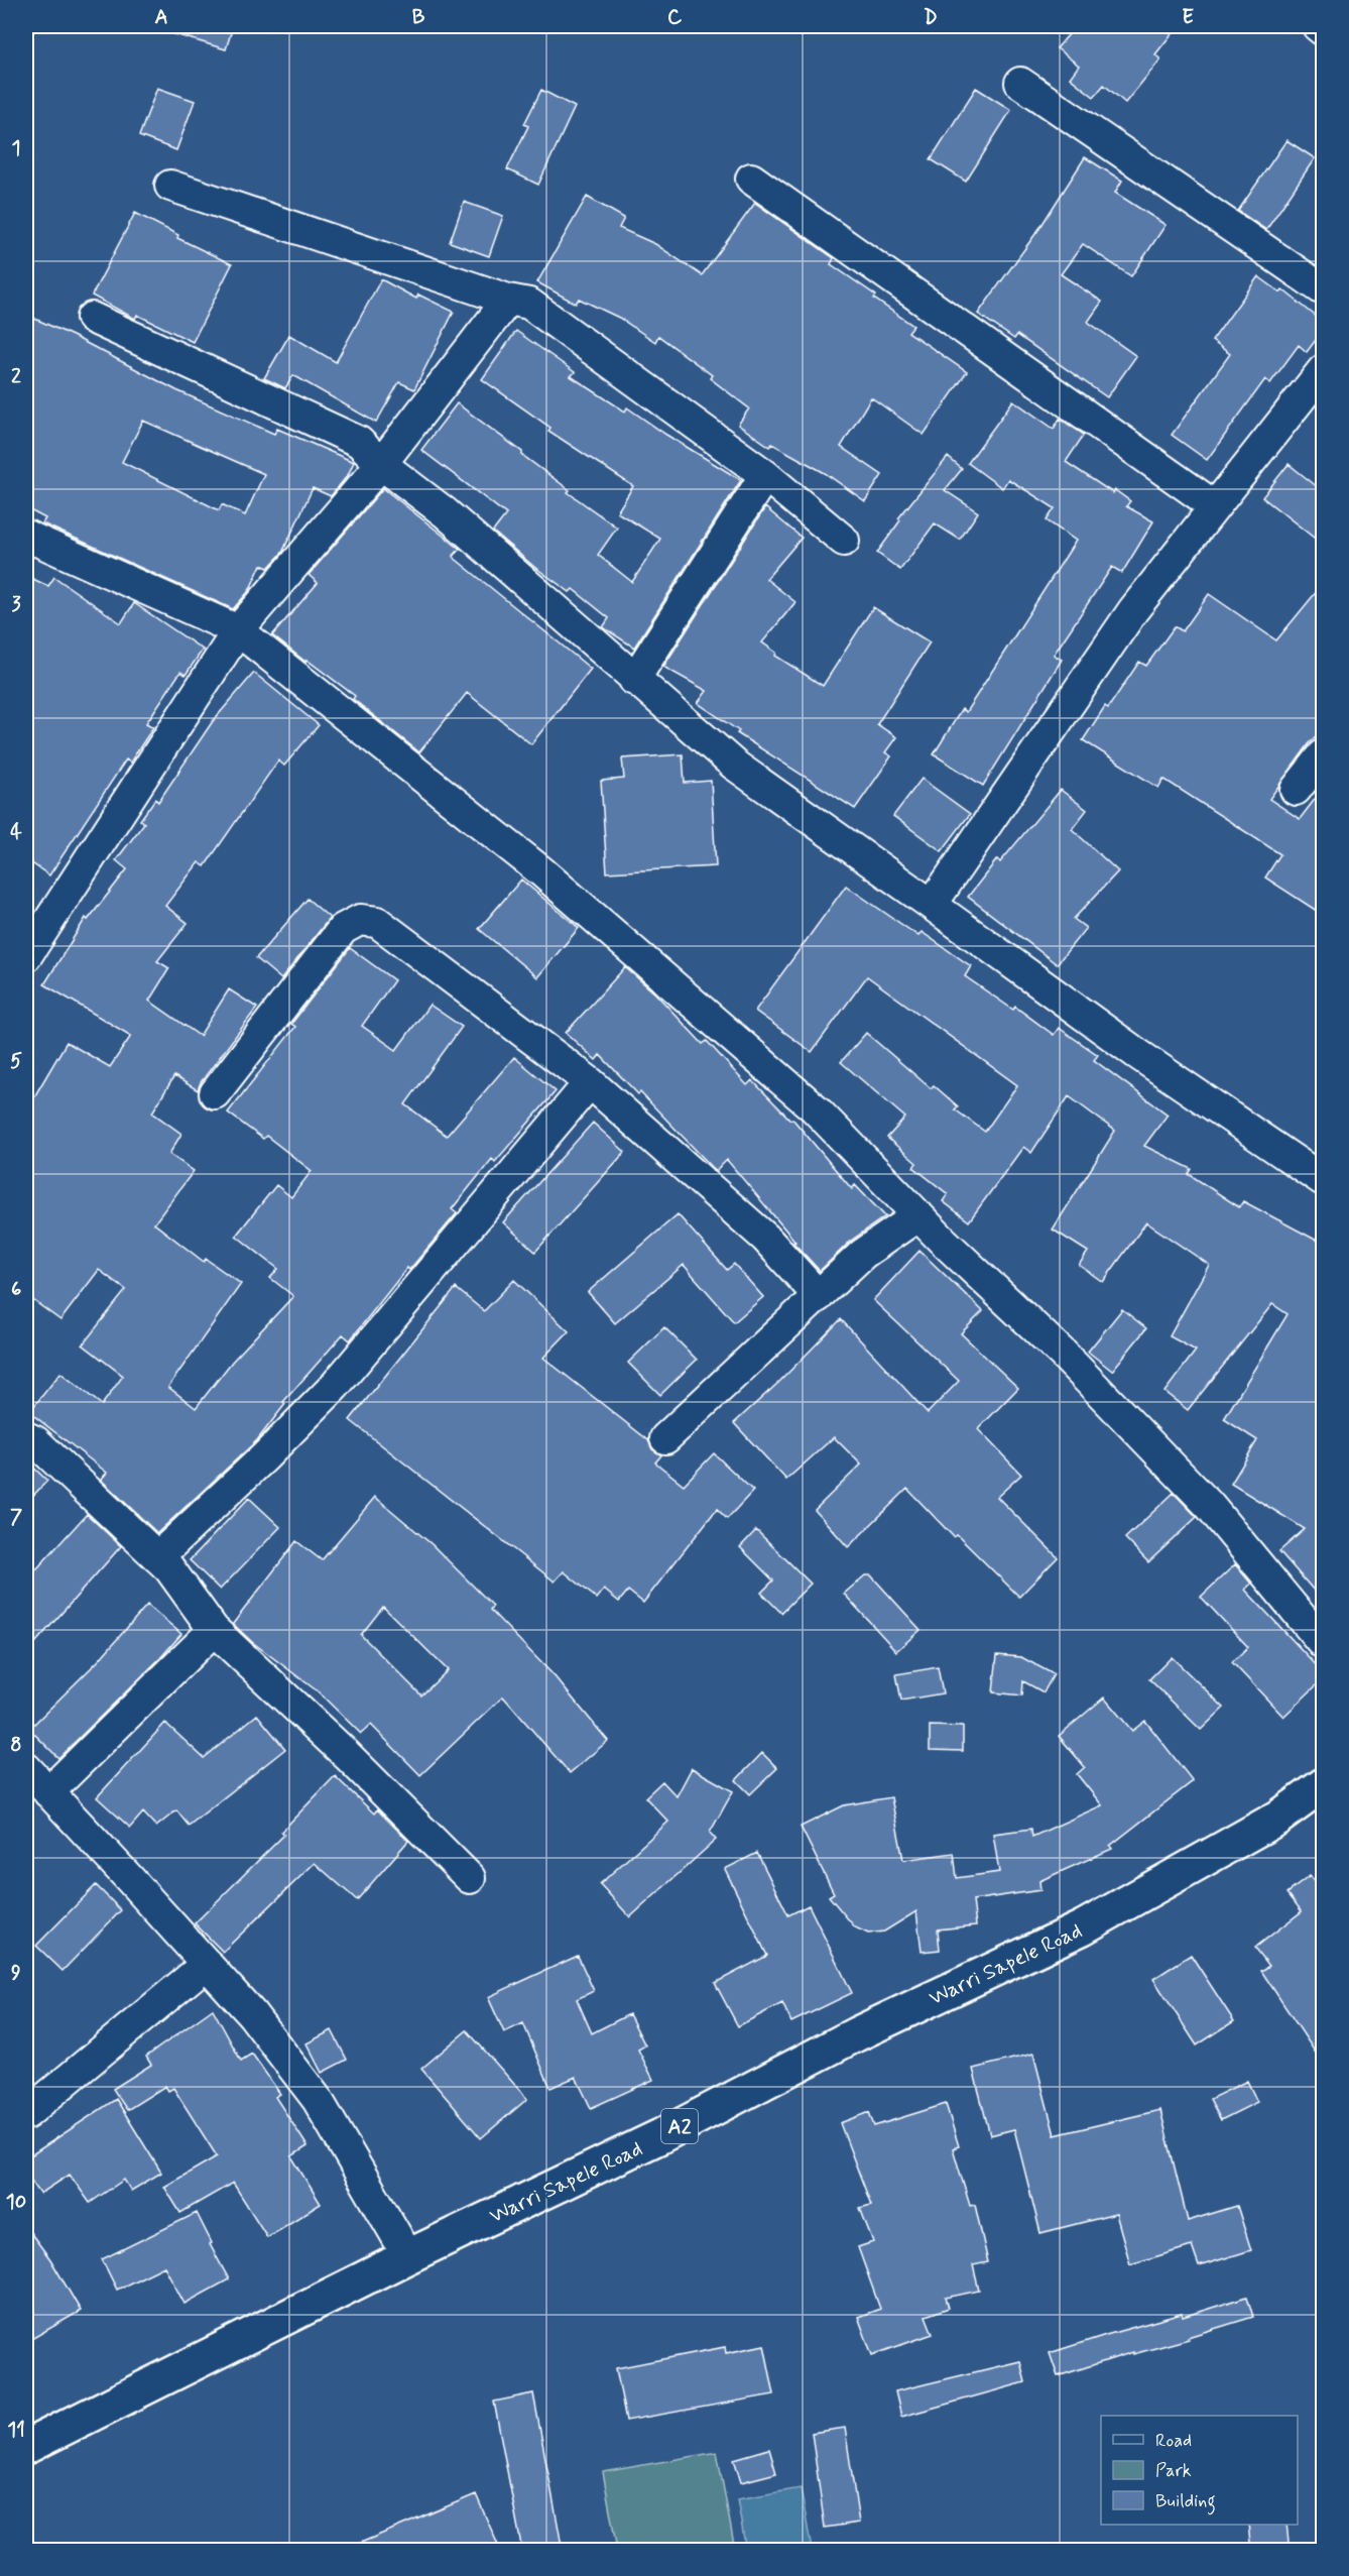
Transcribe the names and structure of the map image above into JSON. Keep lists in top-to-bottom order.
{
  "streets": {
    "highway": ["Warri Sapele Road", "A2"]
  },
  "legend": ["Road", "Park", "Building"],
  "grid": {
    "columns": [
      "A",
      "B",
      "C",
      "D",
      "E"
    ],
    "rows": [
      "1",
      "2",
      "3",
      "4",
      "5",
      "6",
      "7",
      "8",
      "9",
      "10",
      "11"
    ]
  }
}
